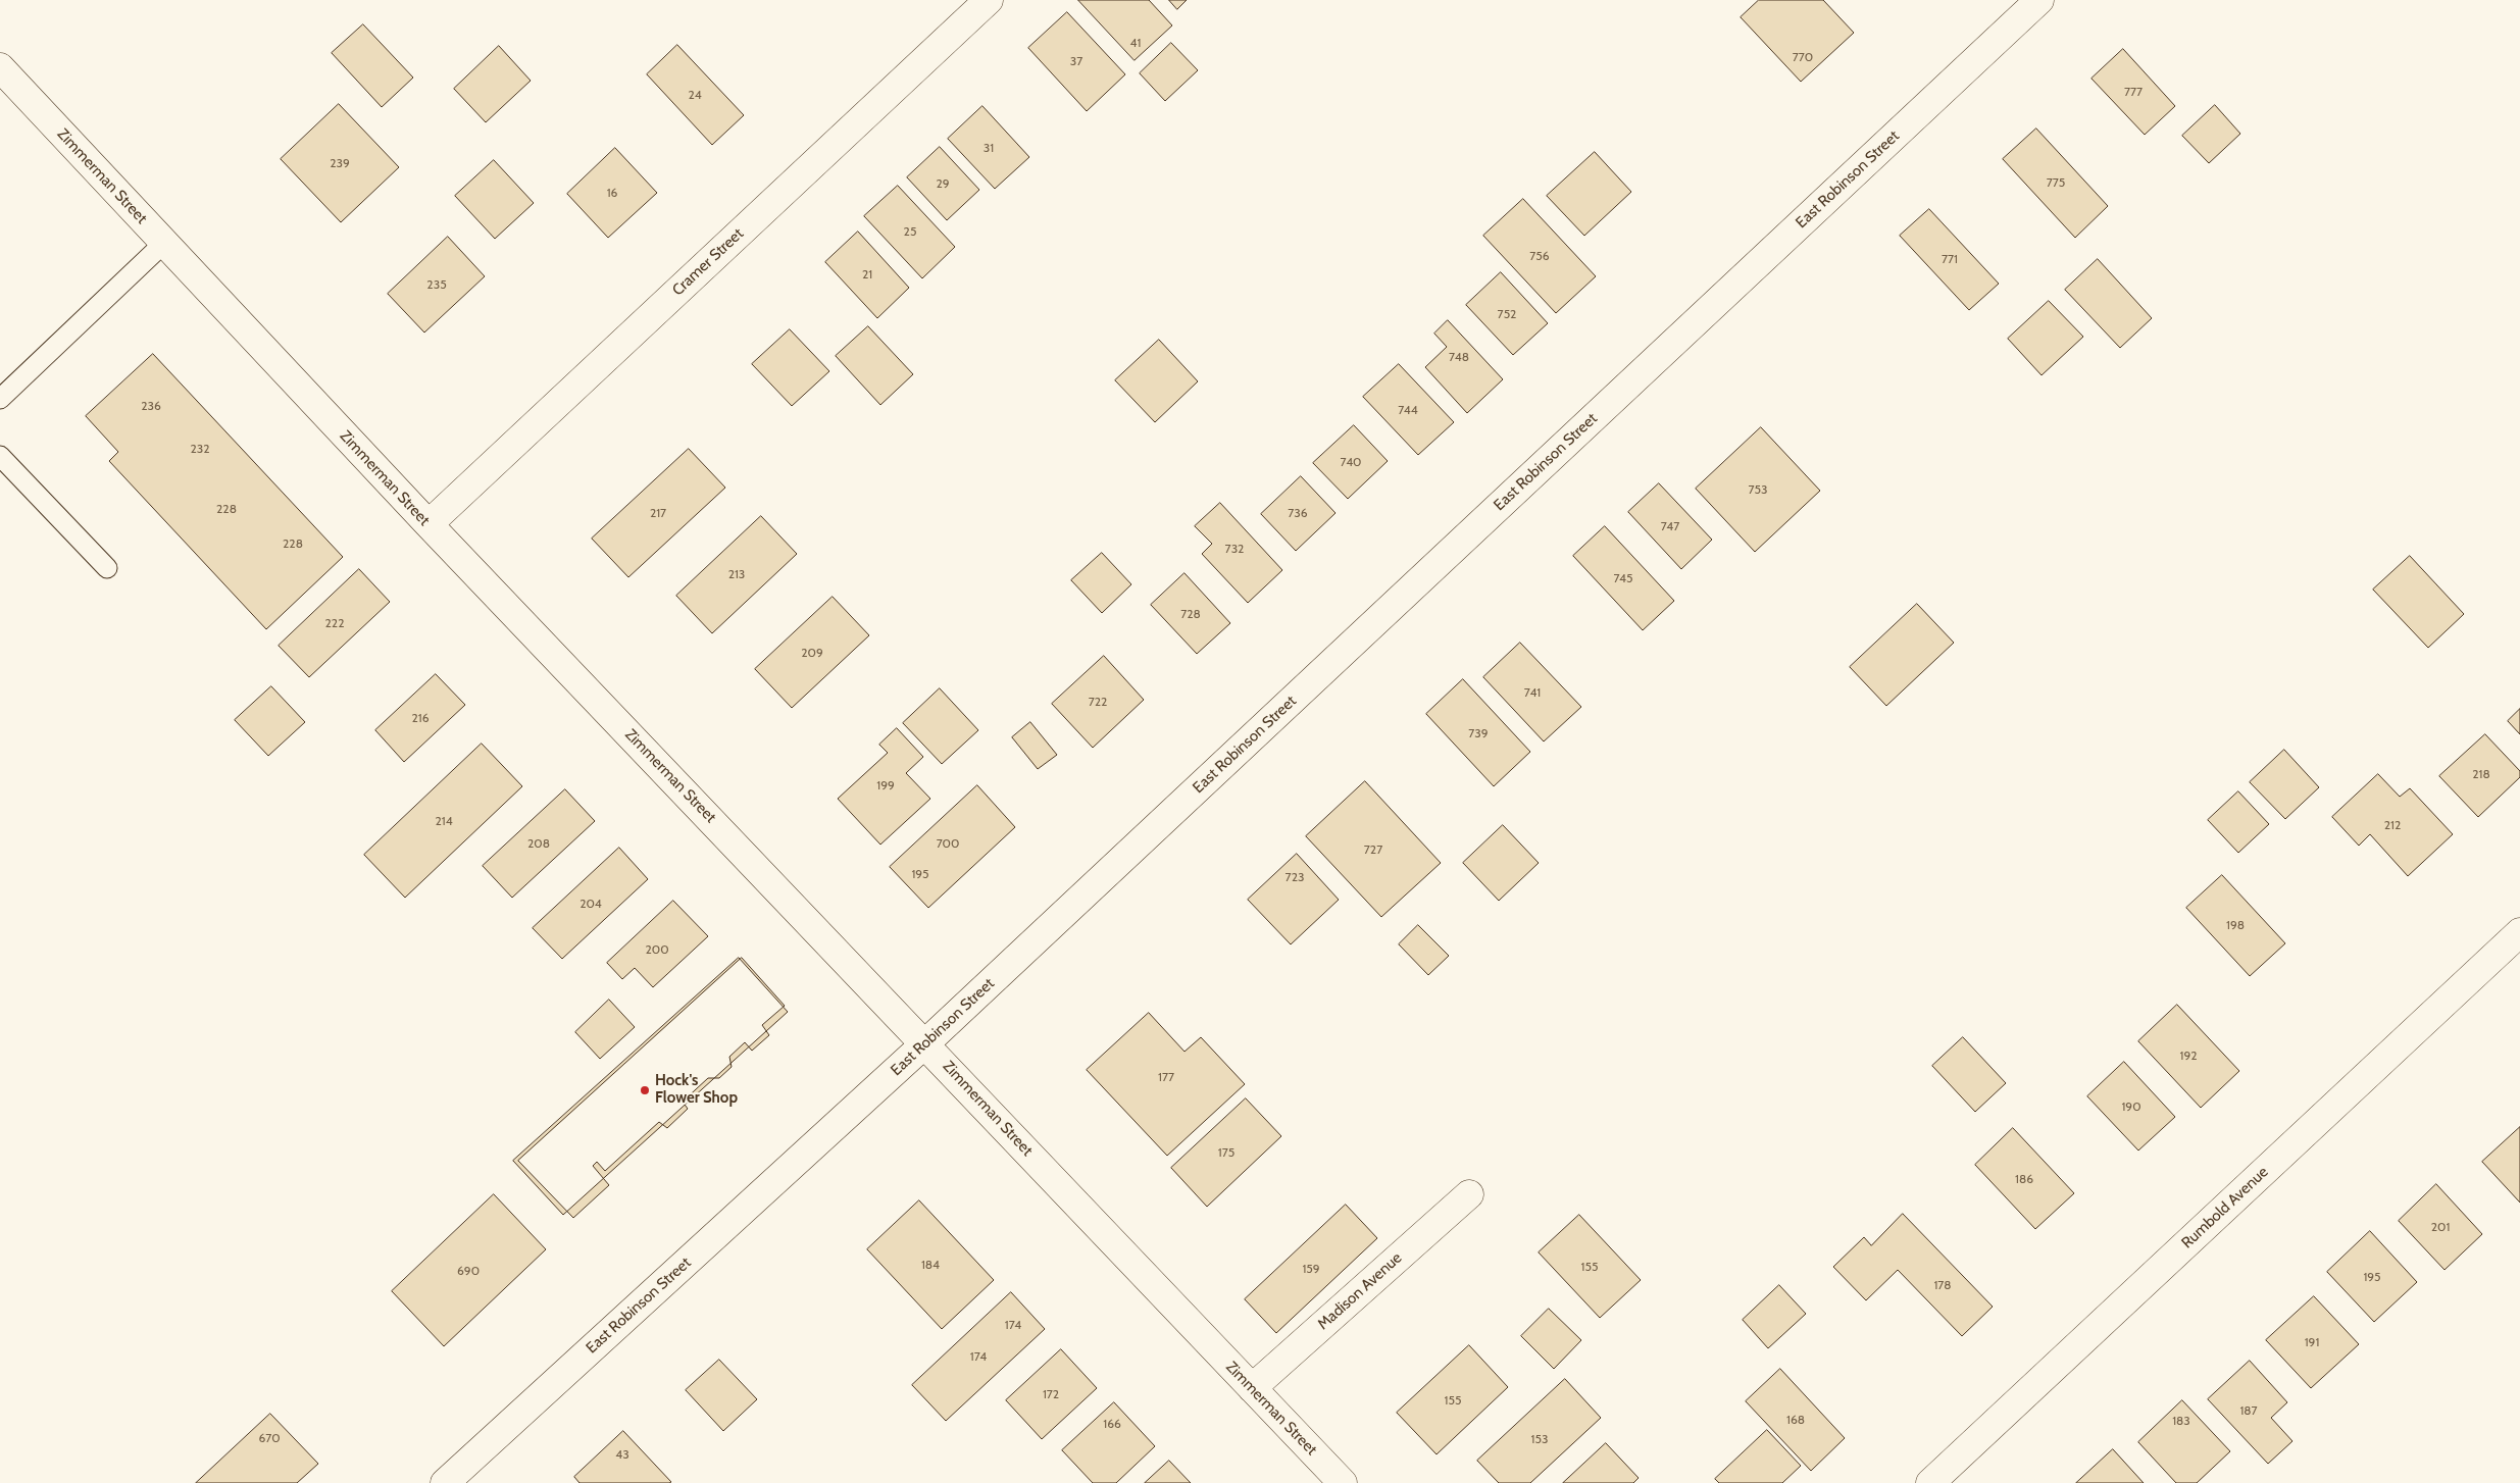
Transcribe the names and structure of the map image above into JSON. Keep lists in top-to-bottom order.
{
  "streets": {
    "street": [
      "Zimmerman Street",
      "East Robinson Street",
      "Cramer Street",
      "Rumbold Avenue",
      "Madison Avenue"
    ]
  },
  "crossings": [
    ["Zimmerman Street", "East Robinson Street"],
    ["Zimmerman Street", "Cramer Street"],
    ["Zimmerman Street", "Madison Avenue"]
  ],
  "places": ["Hock's Flower Shop"],
  "house_numbers": [
    "41",
    "770",
    "37",
    "777",
    "24",
    "31",
    "239",
    "775",
    "29",
    "16",
    "25",
    "756",
    "771",
    "21",
    "235",
    "752",
    "748",
    "236",
    "744",
    "232",
    "740",
    "753",
    "228",
    "217",
    "736",
    "747",
    "228",
    "732",
    "213",
    "745",
    "728",
    "222",
    "209",
    "741",
    "722",
    "216",
    "739",
    "218",
    "199",
    "214",
    "212",
    "208",
    "700",
    "727",
    "195",
    "723",
    "204",
    "198",
    "200",
    "192",
    "177",
    "190",
    "175",
    "186",
    "201",
    "184",
    "155",
    "159",
    "690",
    "195",
    "178",
    "174",
    "191",
    "174",
    "172",
    "155",
    "187",
    "168",
    "183",
    "166",
    "670",
    "153",
    "43"
  ]
}
